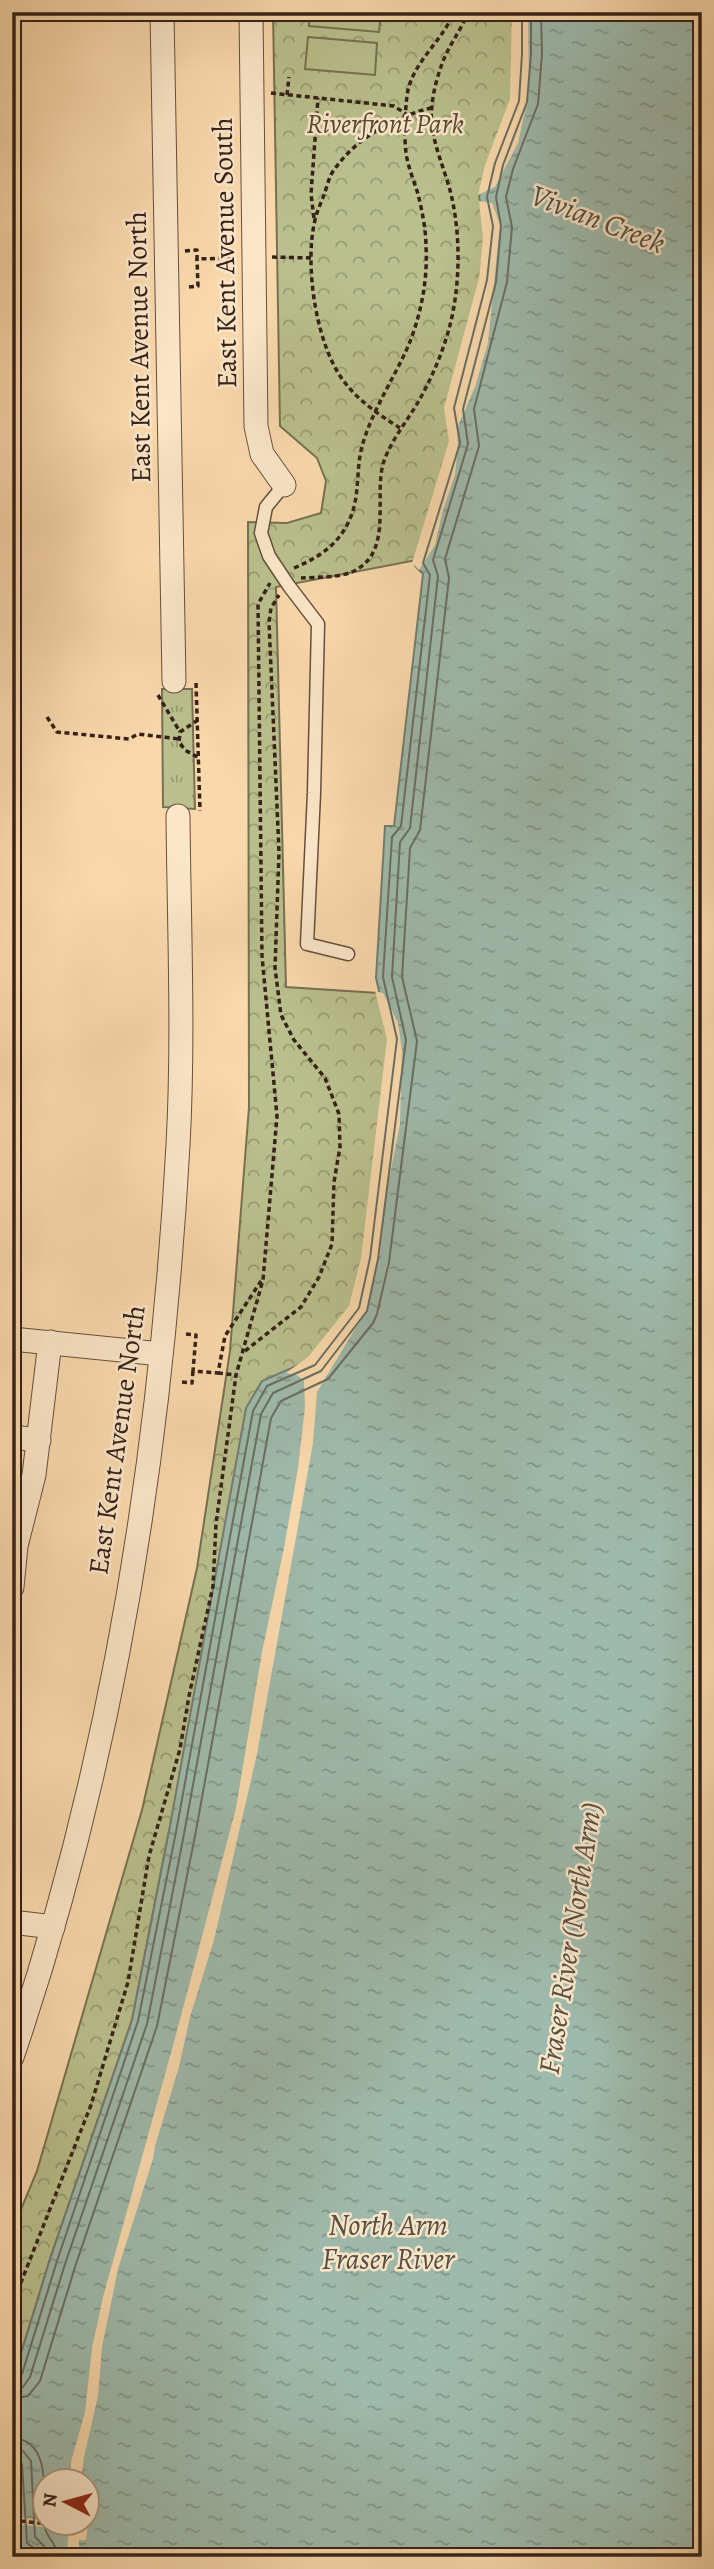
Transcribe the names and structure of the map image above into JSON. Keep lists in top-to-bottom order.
{
  "streets": {
    "street": ["East Kent Avenue South", "East Kent Avenue North"]
  },
  "water": ["Vivian Creek", "Fraser River (North Arm)", "North Arm Fraser River"],
  "parks": ["Riverfront Park"],
  "north": "left"
}
